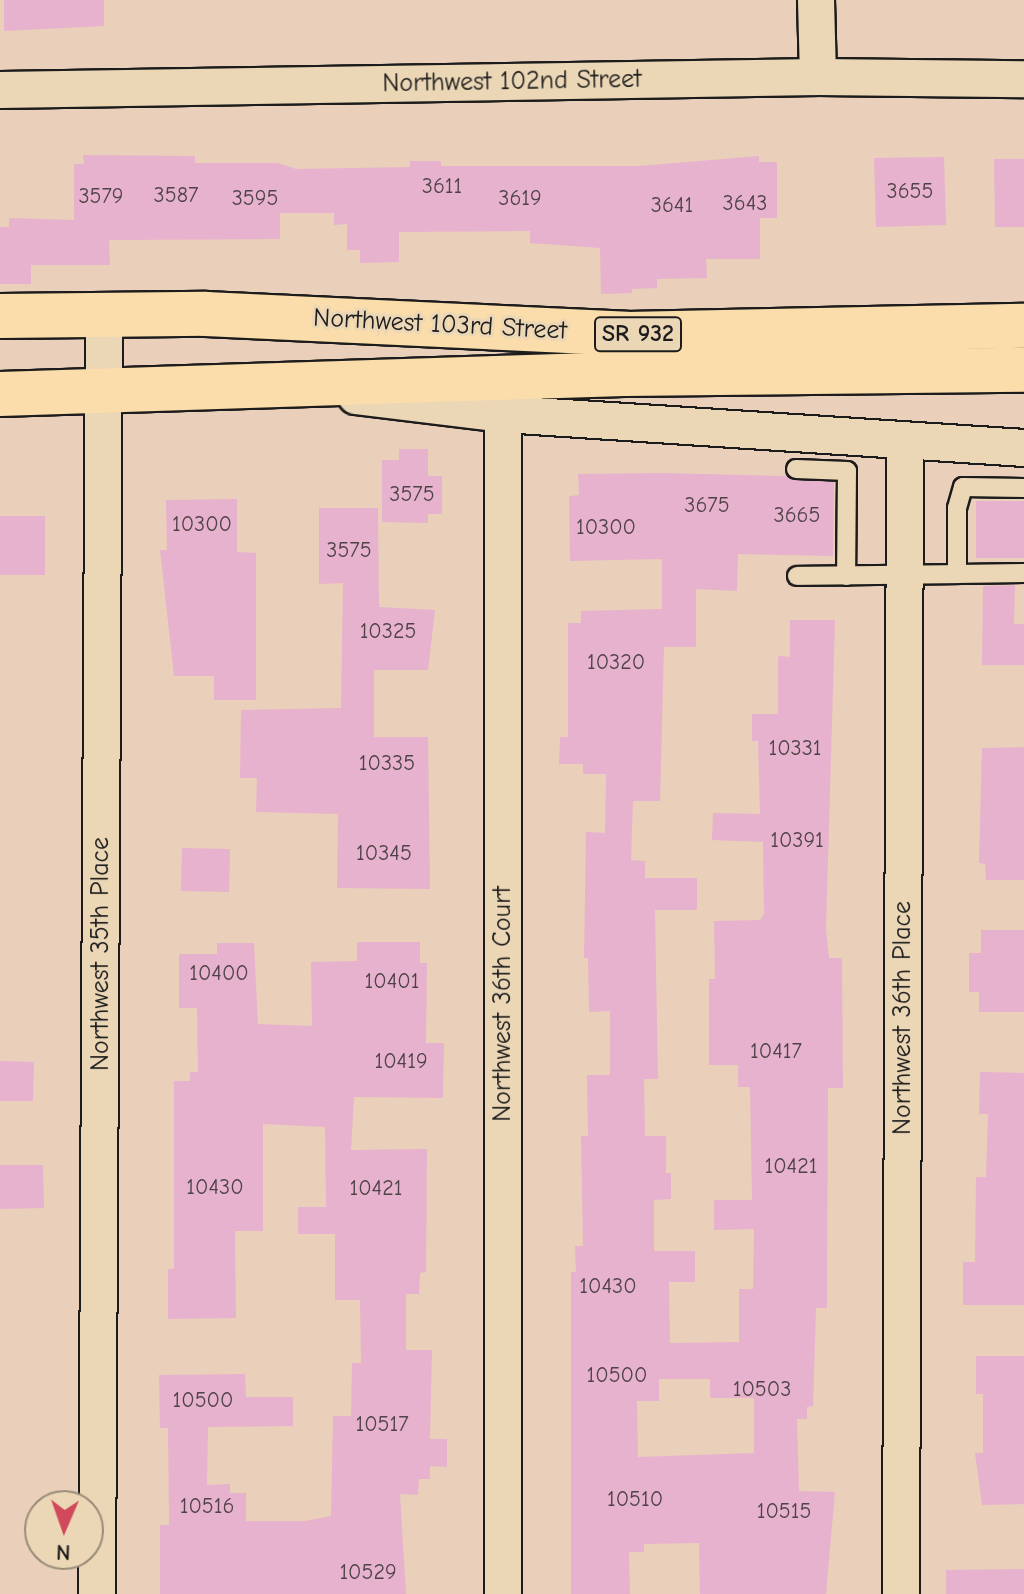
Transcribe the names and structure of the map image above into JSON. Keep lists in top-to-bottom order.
{
  "streets": {
    "main road": ["Northwest 103rd Street", "SR 932"],
    "street": [
      "Northwest 102nd Street",
      "Northwest 35th Place",
      "Northwest 36th Court",
      "Northwest 36th Place"
    ]
  },
  "crossings": [
    ["Northwest 103rd Street", "Northwest 35th Place"],
    ["Northwest 103rd Street", "Northwest 36th Court"],
    ["Northwest 103rd Street", "Northwest 36th Place"]
  ],
  "house_numbers": [
    "3611",
    "3655",
    "3587",
    "3579",
    "3595",
    "3619",
    "3643",
    "3641",
    "3575",
    "3675",
    "3665",
    "10300",
    "10300",
    "3575",
    "10325",
    "10320",
    "10331",
    "10335",
    "10391",
    "10345",
    "10400",
    "10401",
    "10417",
    "10419",
    "10421",
    "10430",
    "10421",
    "10430",
    "10500",
    "10503",
    "10500",
    "10517",
    "10510",
    "10516",
    "10515",
    "10529"
  ],
  "north": "bottom"
}
